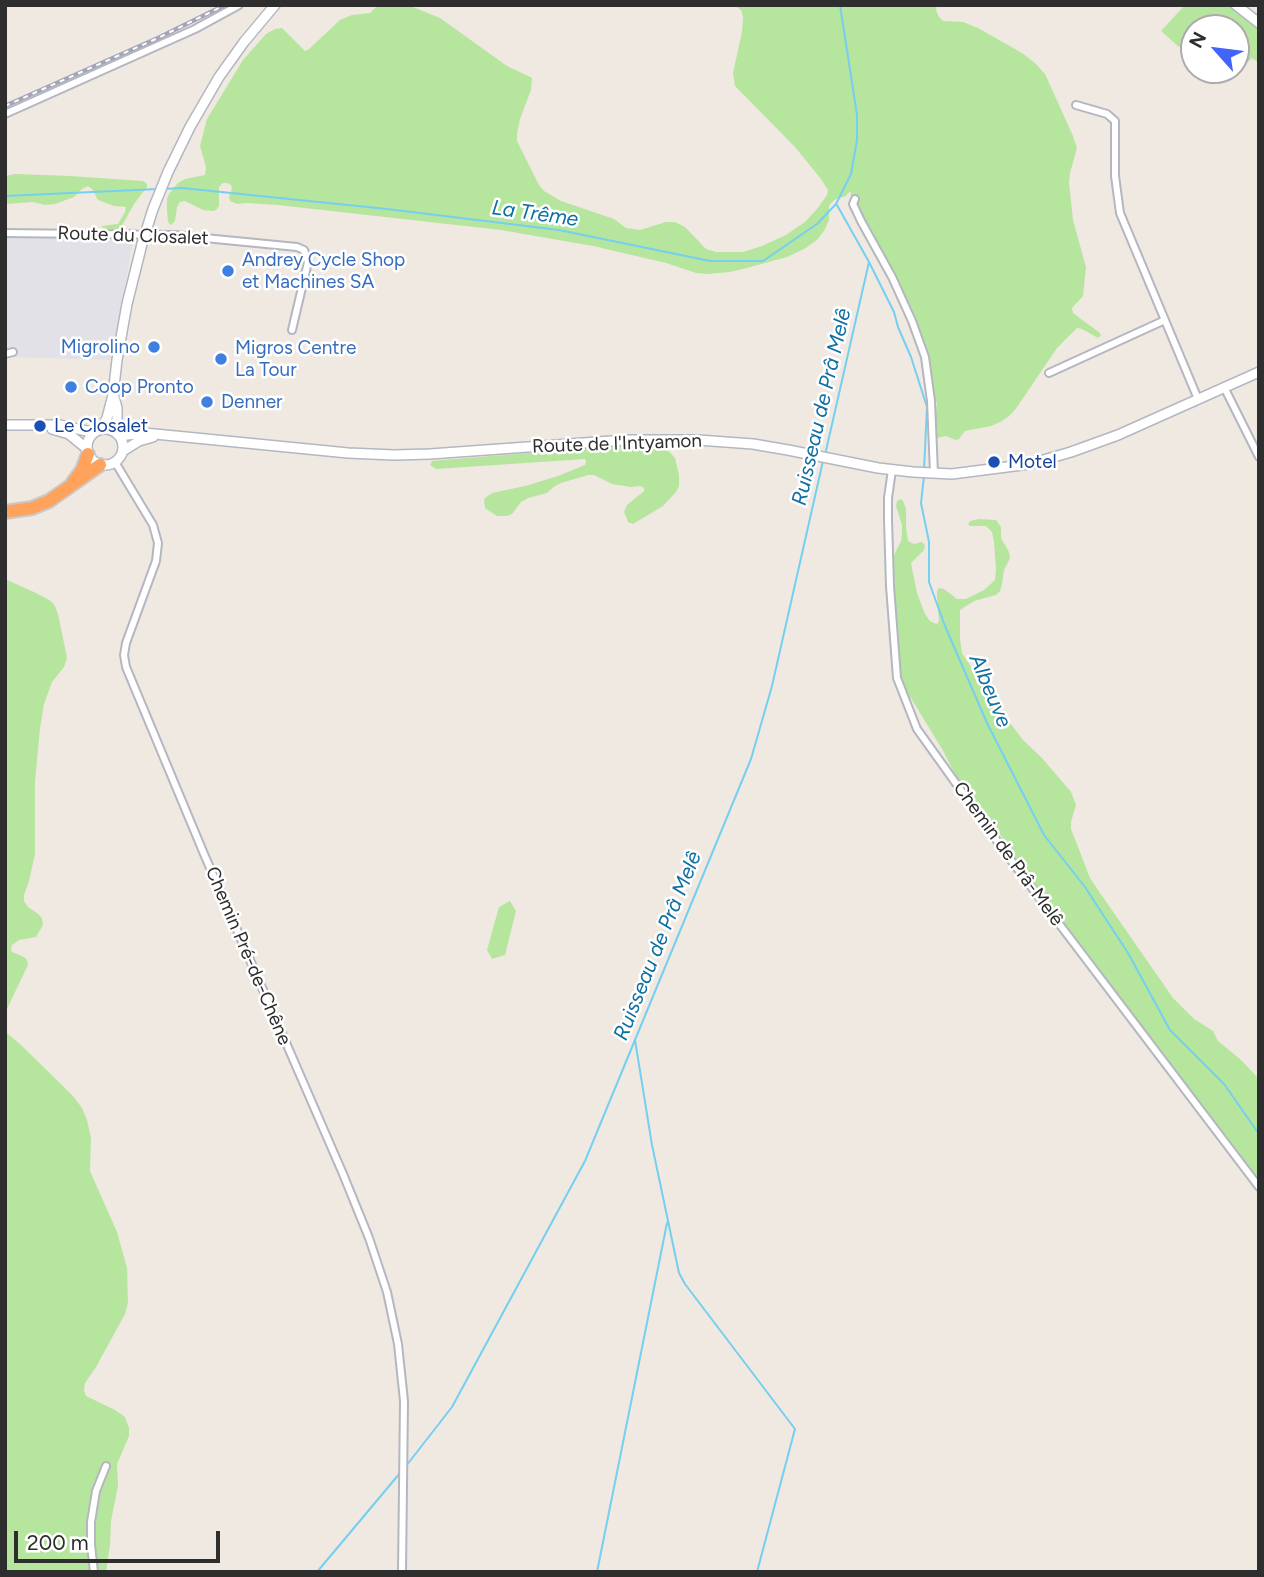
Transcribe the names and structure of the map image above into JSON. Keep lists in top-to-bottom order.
{
  "streets": {
    "main road": ["Route de l'Intyamon"],
    "street": ["Route du Closalet", "Chemin de Prâ-Melê", "Chemin Pré-de-Chêne"]
  },
  "crossings": [
    ["Route de l'Intyamon", "Chemin de Prâ-Melê"],
    ["Route de l'Intyamon", "Chemin Pré-de-Chêne"]
  ],
  "water": ["La Trême", "Ruisseau de Prâ Melê", "Albeuve"],
  "places": [
    "Andrey Cycle Shop et Machines SA",
    "Migrolino",
    "Migros Centre La Tour",
    "Coop Pronto",
    "Denner",
    "Le Closalet",
    "Motel"
  ],
  "scale_bar": "200 m",
  "north": "top left"
}
